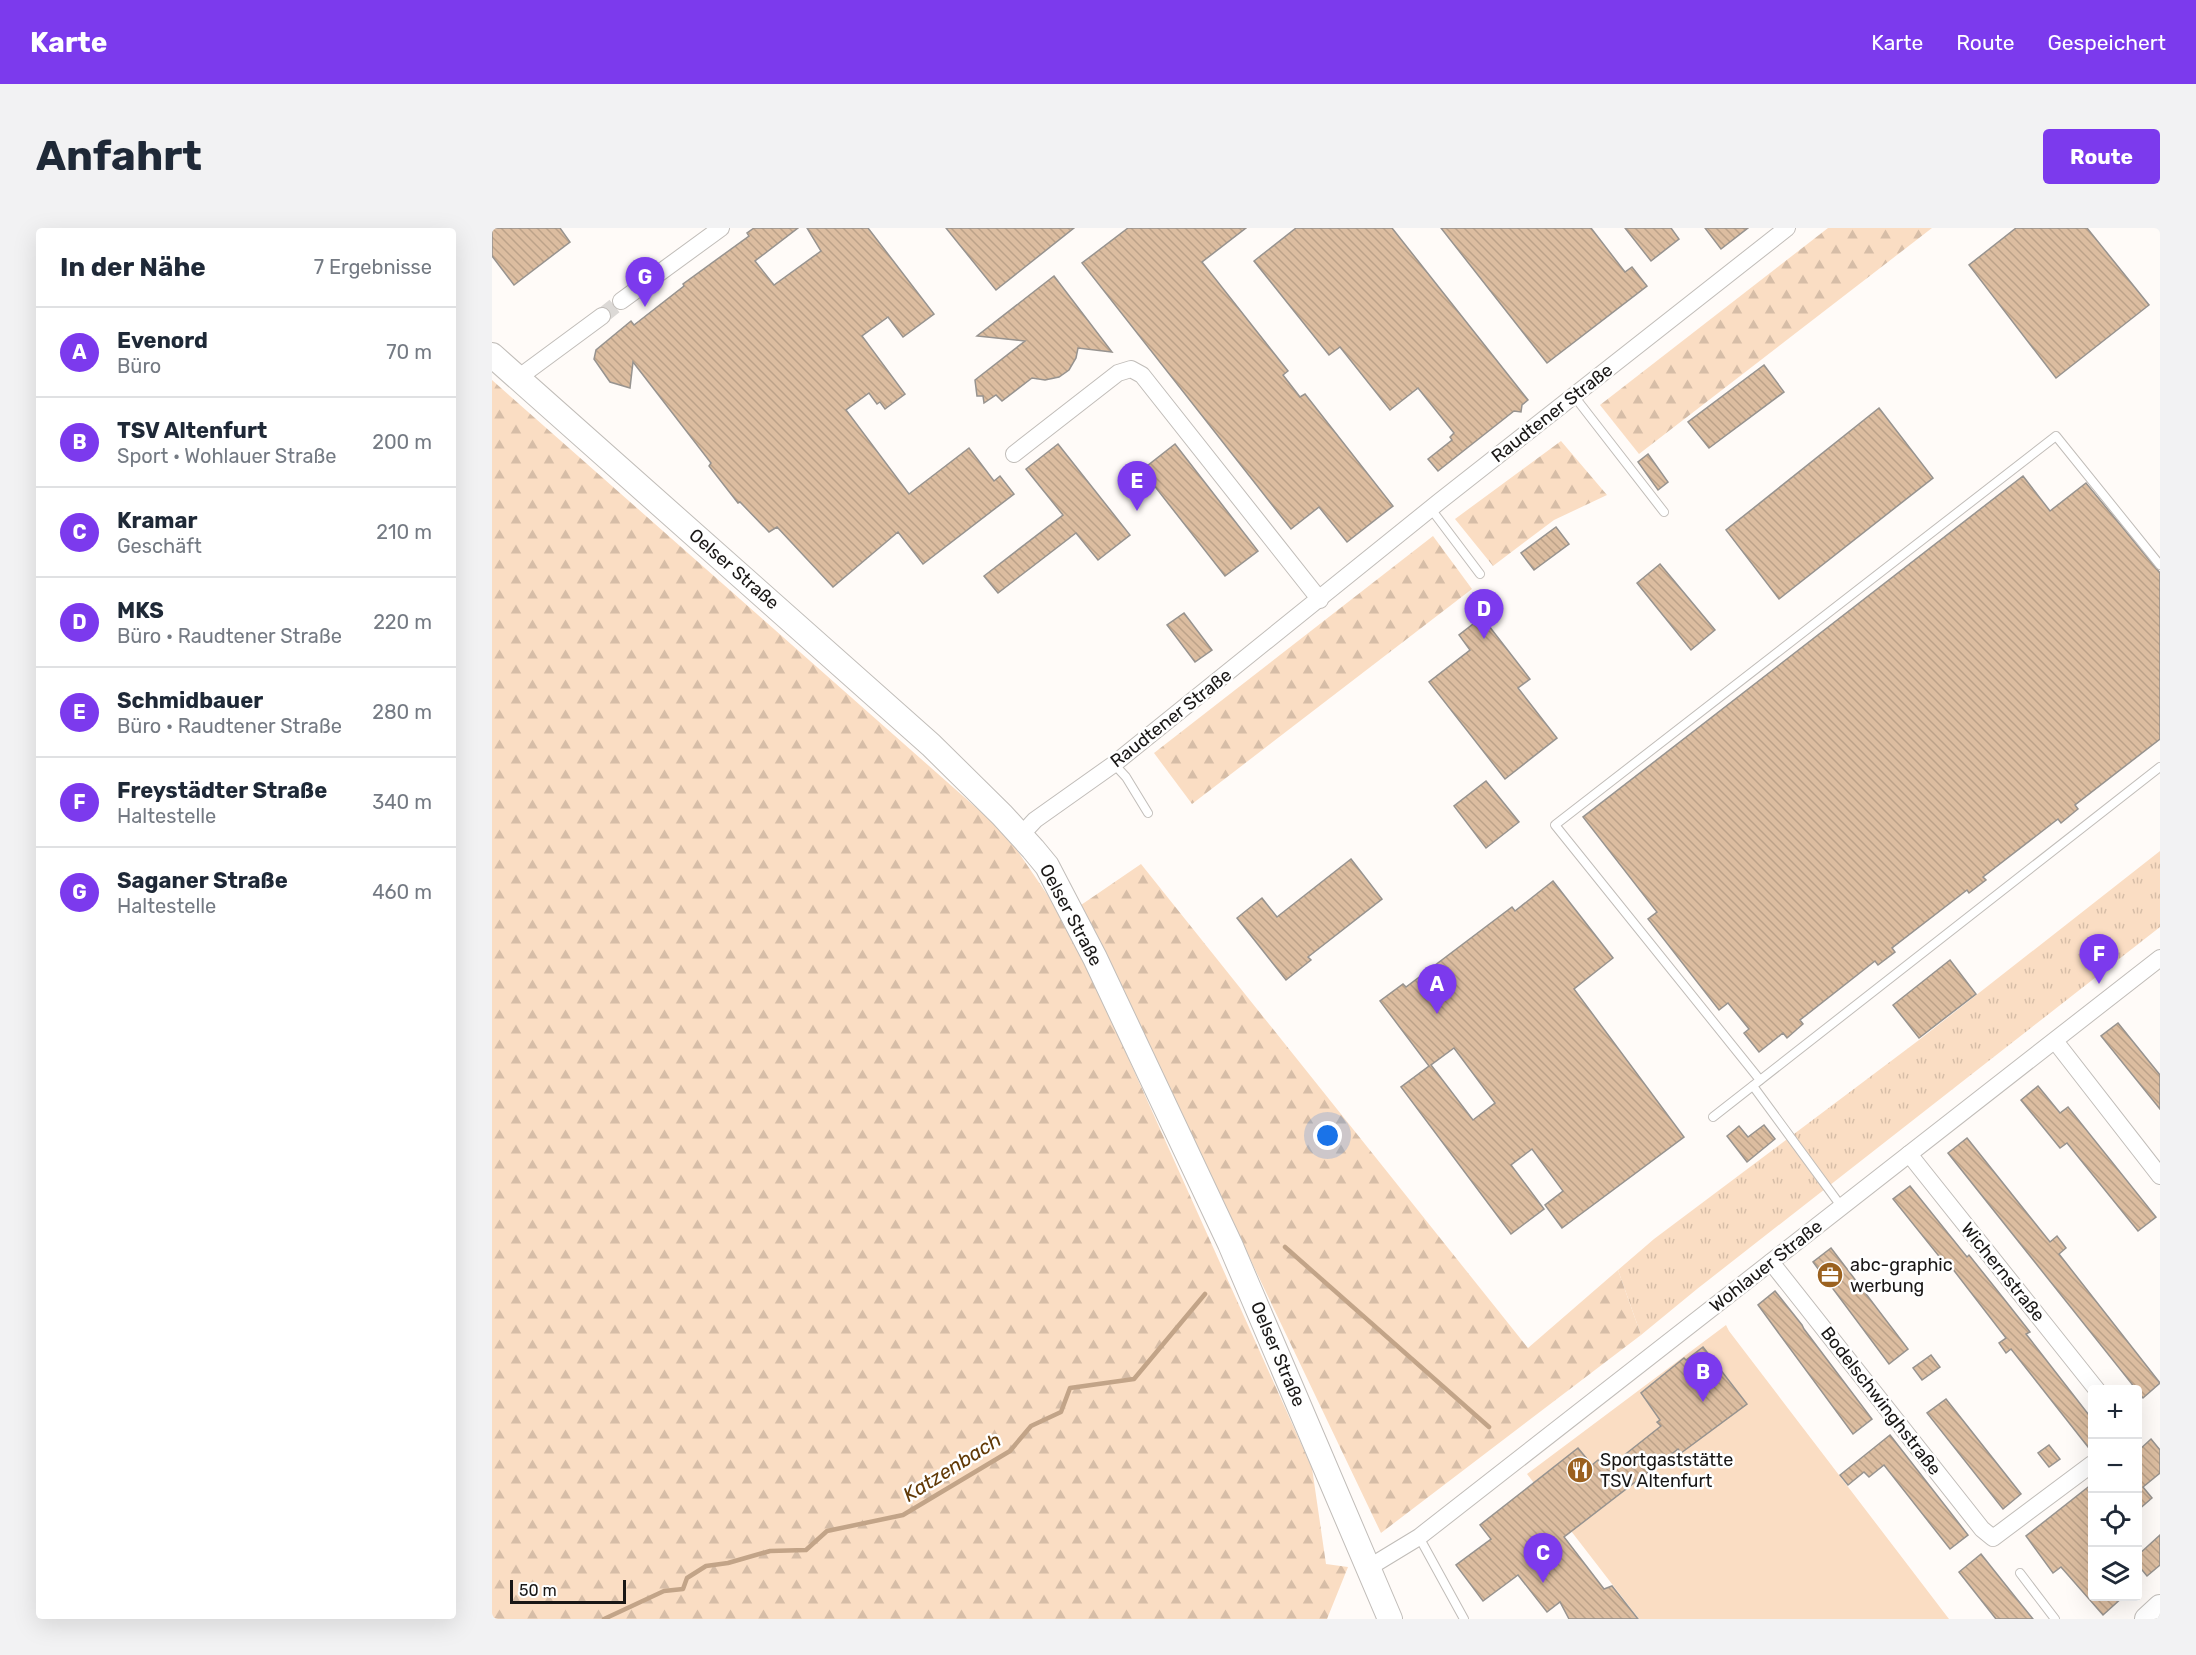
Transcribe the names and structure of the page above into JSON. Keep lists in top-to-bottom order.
{
  "streets": {
    "main road": ["Oelser Straße"],
    "street": [
      "Raudtener Straße",
      "Wohlauer Straße",
      "Wichernstraße",
      "Bodelschwinghstraße"
    ]
  },
  "crossings": [
    ["Raudtener Straße", "Oelser Straße"],
    ["Oelser Straße", "Wohlauer Straße"],
    ["Wohlauer Straße", "Wichernstraße"],
    ["Wohlauer Straße", "Bodelschwinghstraße"]
  ],
  "water": ["Katzenbach"],
  "places": {
    "office": ["abc-graphic werbung"],
    "restaurant": ["Sportgaststätte TSV Altenfurt"]
  },
  "scale_bar": "50 m",
  "page": {
    "header": "Karte",
    "nav": ["Karte", "Route", "Gespeichert"],
    "buttons": "Route",
    "title": "Anfahrt",
    "heading": ["In der Nähe", "7 Ergebnisse"],
    "pins": [
      "G",
      "E",
      "D",
      "F",
      "A",
      "B",
      "C"
    ],
    "list": [
      {
        "mark": "A",
        "name": "Evenord",
        "note": "Büro",
        "value": "70 m"
      },
      {
        "mark": "B",
        "name": "TSV Altenfurt",
        "note": "Sport · Wohlauer Straße",
        "value": "200 m"
      },
      {
        "mark": "C",
        "name": "Kramar",
        "note": "Geschäft",
        "value": "210 m"
      },
      {
        "mark": "D",
        "name": "MKS",
        "note": "Büro · Raudtener Straße",
        "value": "220 m"
      },
      {
        "mark": "E",
        "name": "Schmidbauer",
        "note": "Büro · Raudtener Straße",
        "value": "280 m"
      },
      {
        "mark": "F",
        "name": "Freystädter Straße",
        "note": "Haltestelle",
        "value": "340 m"
      },
      {
        "mark": "G",
        "name": "Saganer Straße",
        "note": "Haltestelle",
        "value": "460 m"
      }
    ],
    "map_buttons": ["+", "−"],
    "scale": "50 m"
  }
}
